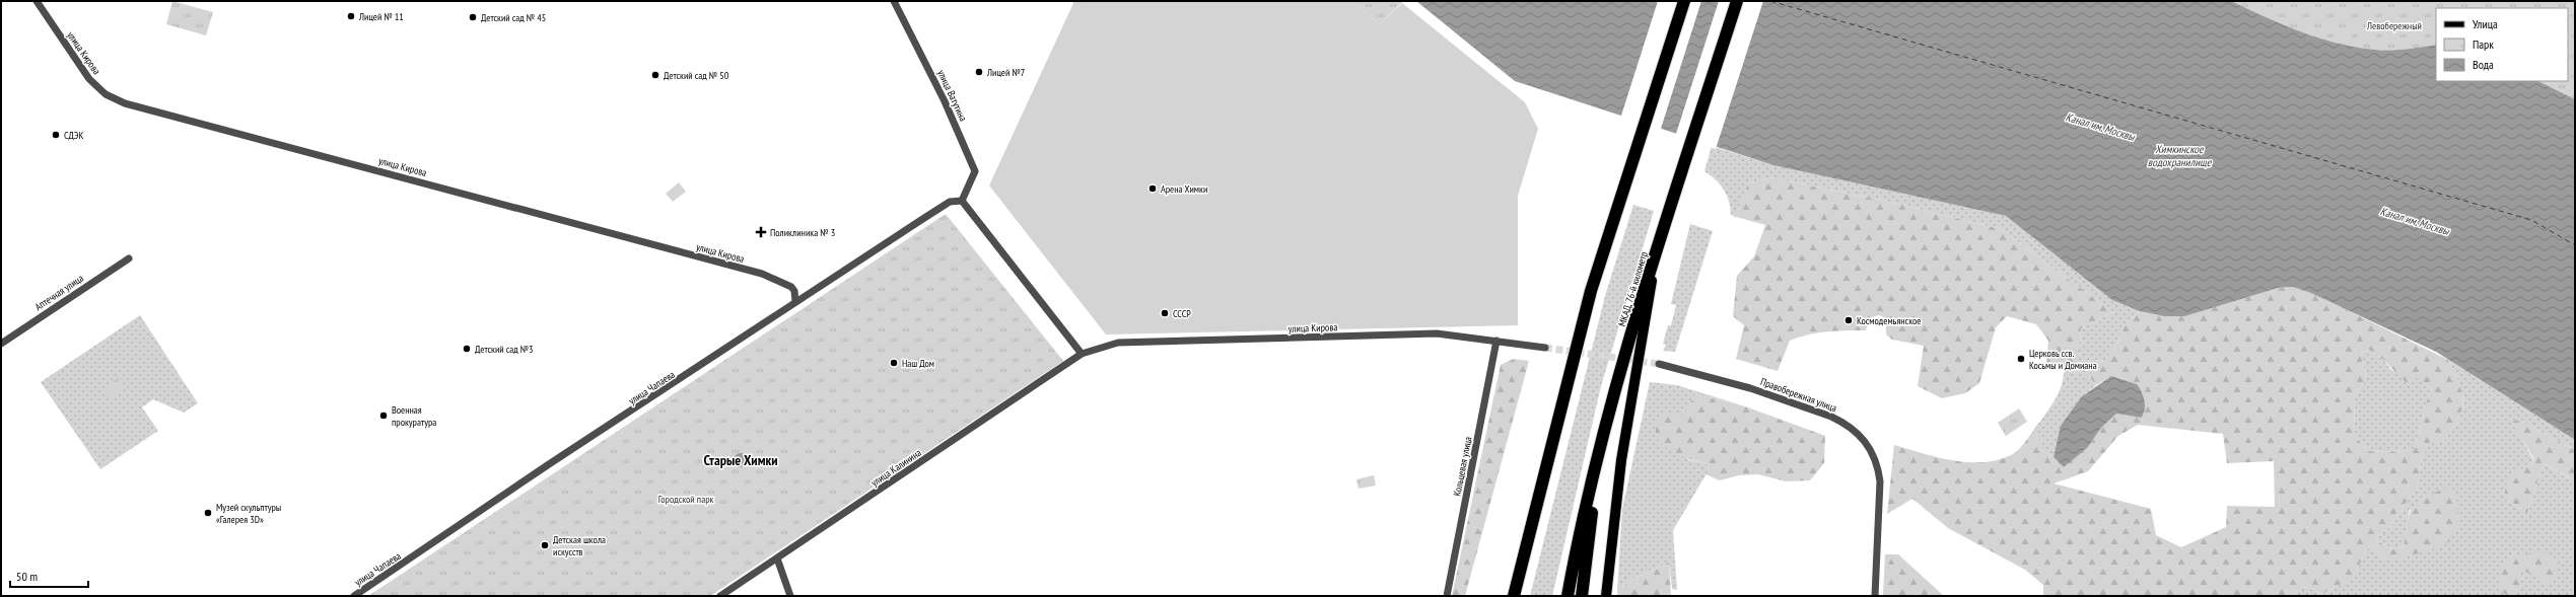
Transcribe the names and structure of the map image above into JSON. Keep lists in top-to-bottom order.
{
  "streets": {
    "highway": ["МКАД, 76-й километр"],
    "street": [
      "улица Кирова",
      "улица Ватутина",
      "Аптечная улица",
      "улица Чапаева",
      "Правобережная улица",
      "Кольцевая улица",
      "улица Калинина"
    ]
  },
  "crossings": [
    ["улица Кирова", "улица Чапаева"],
    ["улица Кирова", "Кольцевая улица"],
    ["улица Кирова", "улица Калинина"],
    ["улица Ватутина", "улица Чапаева"]
  ],
  "districts": ["Старые Химки"],
  "water": ["Канал им. Москвы", "Химкинское водохранилище"],
  "parks": ["Левобережный", "Городской парк"],
  "places": {
    "other": [
      "Лицей № 11",
      "Детский сад № 45",
      "Лицей №7",
      "Детский сад № 50",
      "СДЭК",
      "Арена Химки",
      "СССР",
      "Космодемьянское",
      "Детский сад №3",
      "Церковь ссв. Косьмы и Домиана",
      "Наш Дом",
      "Военная прокуратура",
      "Музей скульптуры «Галерея 3D»",
      "Детская школа искусств"
    ],
    "health": ["Поликлиника № 3"]
  },
  "legend": ["Улица", "Парк", "Вода"],
  "scale_bar": "50 m"
}
